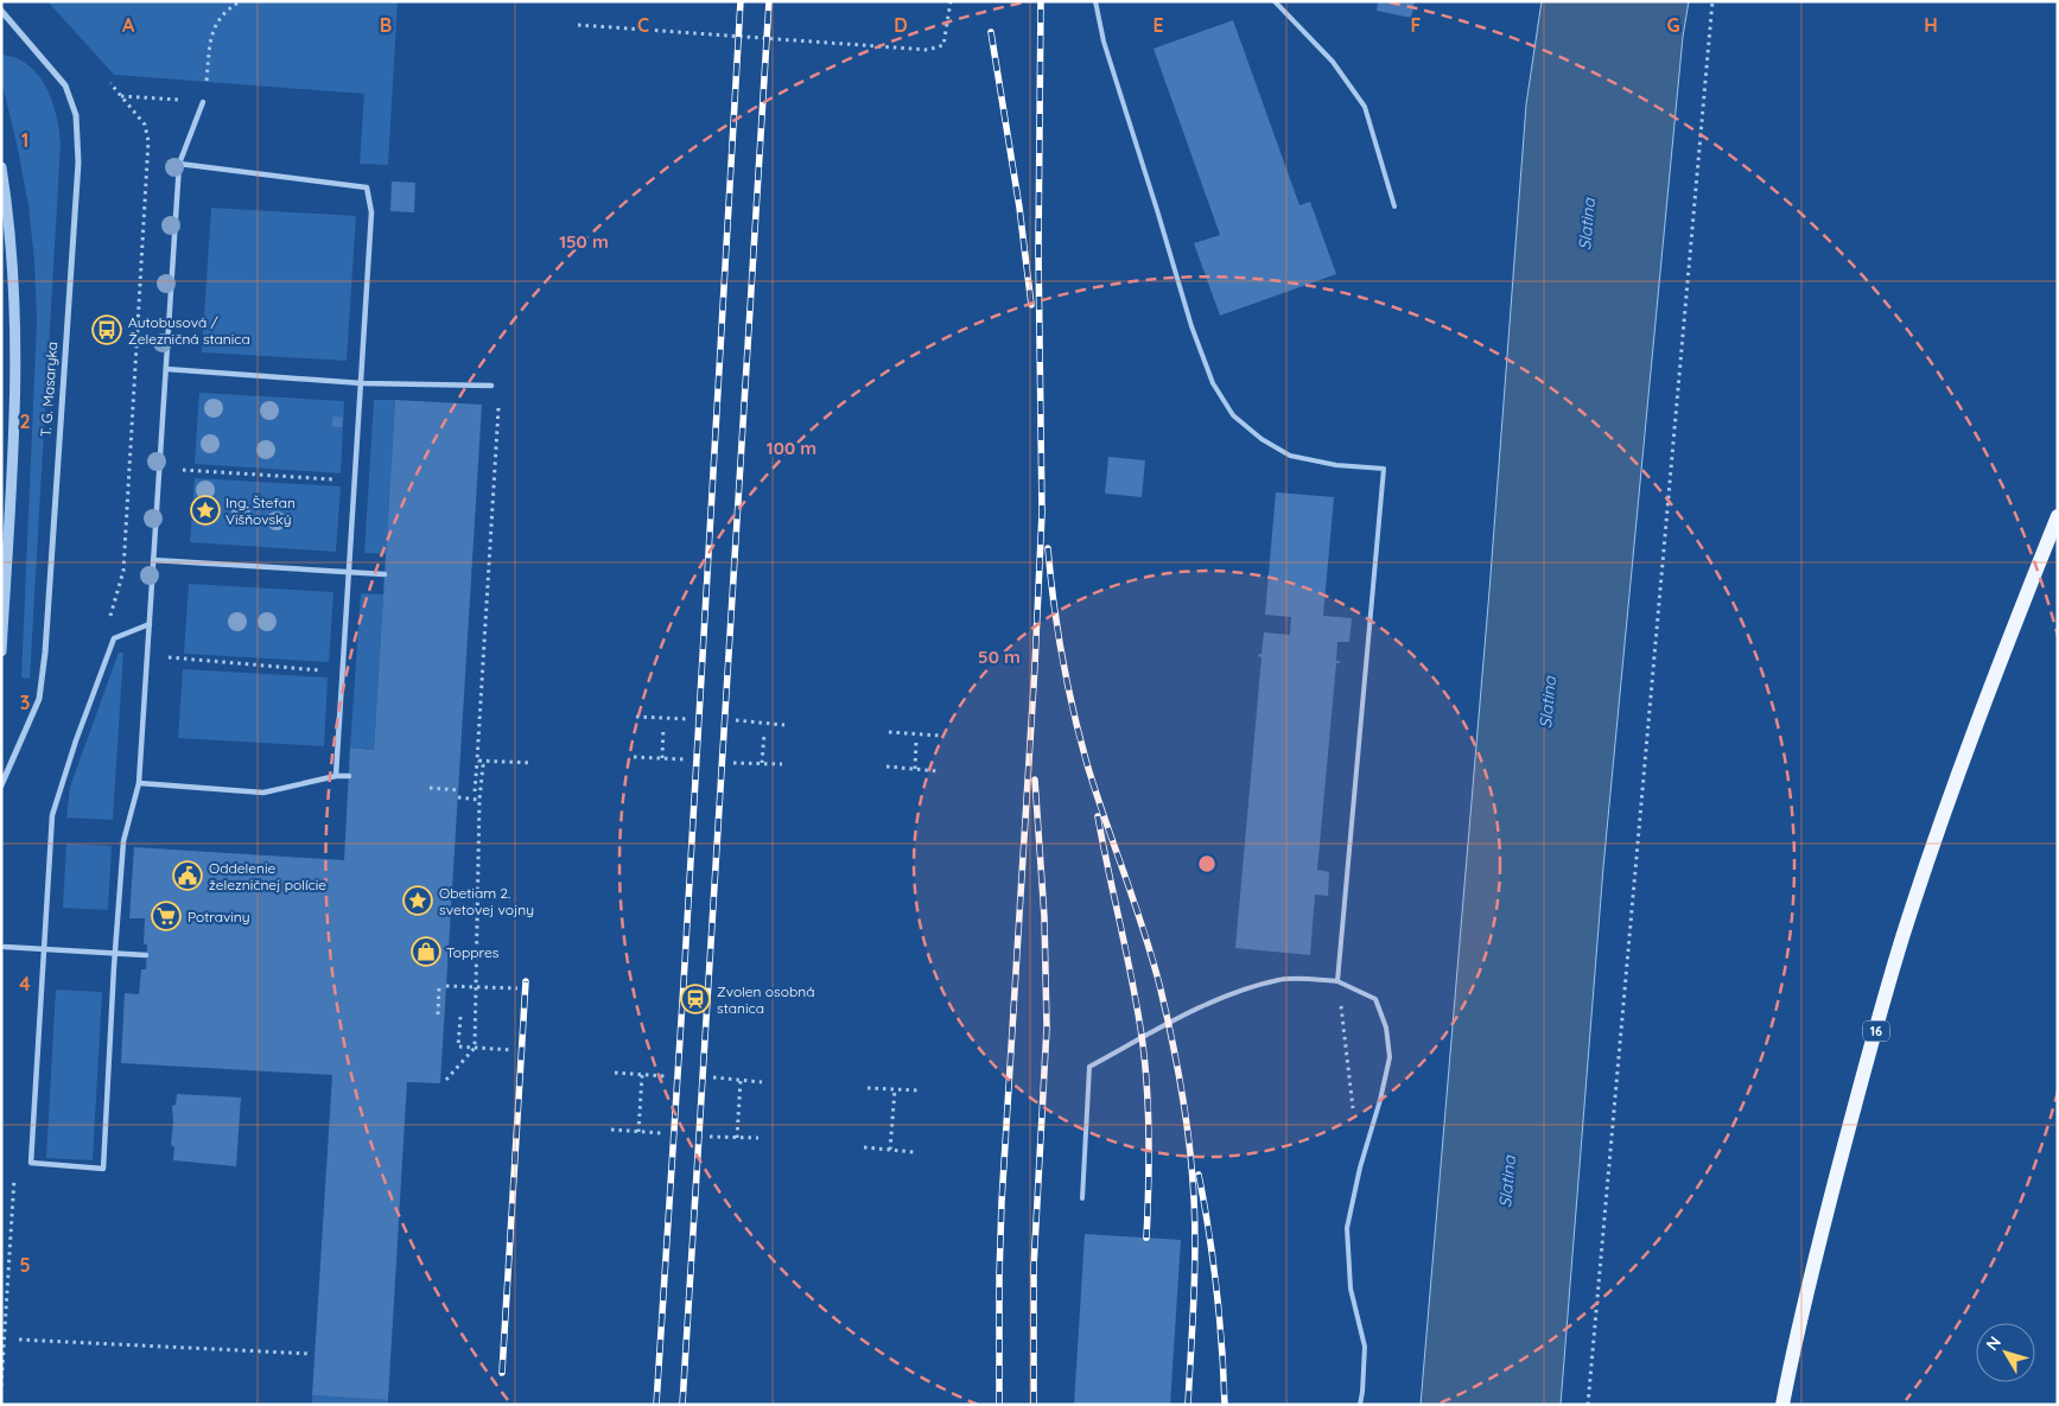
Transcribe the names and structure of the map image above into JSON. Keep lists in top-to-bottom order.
{
  "streets": {
    "main road": ["16"],
    "street": ["T. G. Masaryka"]
  },
  "water": ["Slatina"],
  "places": {
    "bus stop": ["Autobusová / Železničná stanica"],
    "place": ["Ing. Štefan Višňovský", "Obetiam 2. svetovej vojny"],
    "public building": ["Oddelenie železničnej polície"],
    "supermarket": ["Potraviny"],
    "shop": ["Toppres"],
    "station": ["Zvolen osobná stanica"]
  },
  "north": "top left",
  "grid": {
    "columns": [
      "A",
      "B",
      "C",
      "D",
      "E",
      "F",
      "G",
      "H"
    ],
    "rows": [
      "1",
      "2",
      "3",
      "4",
      "5"
    ]
  },
  "rings": ["150 m", "100 m", "50 m"]
}
